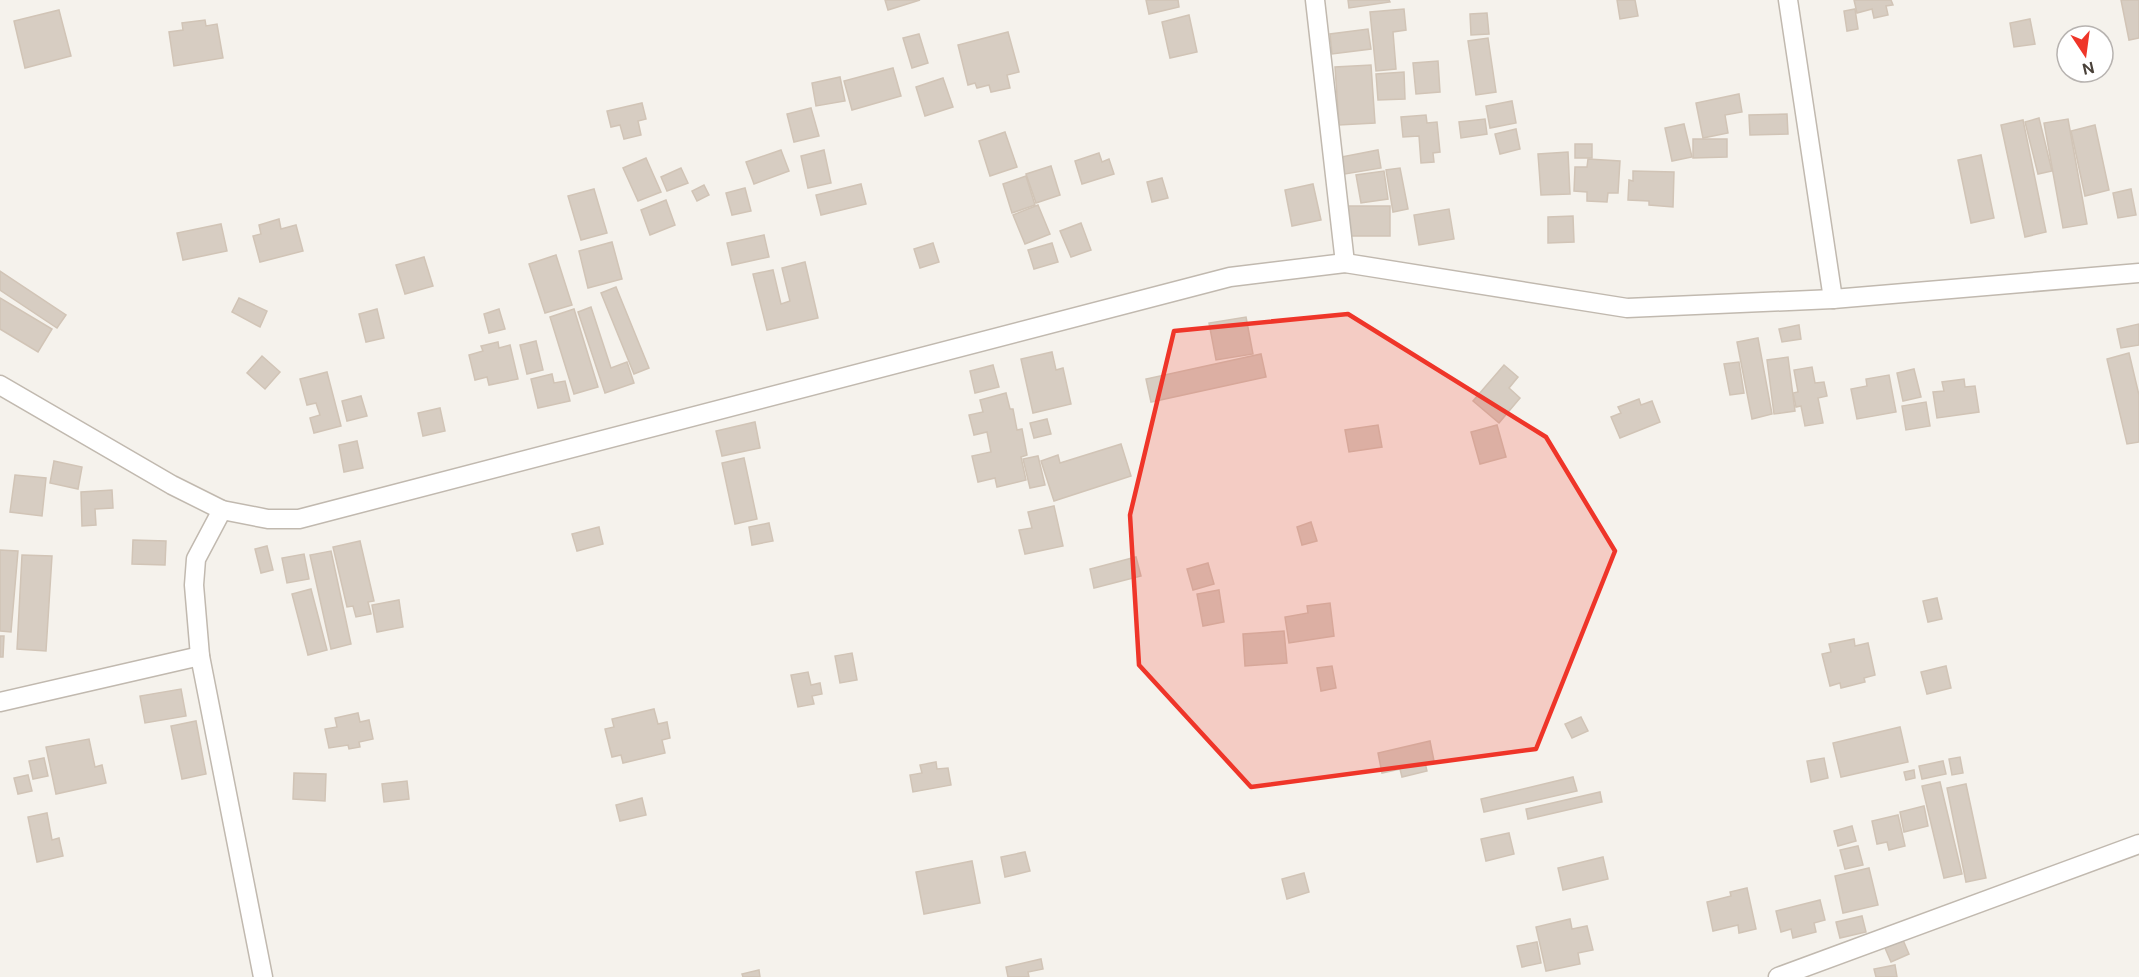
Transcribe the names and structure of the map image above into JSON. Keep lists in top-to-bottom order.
{
  "north": "bottom"
}
